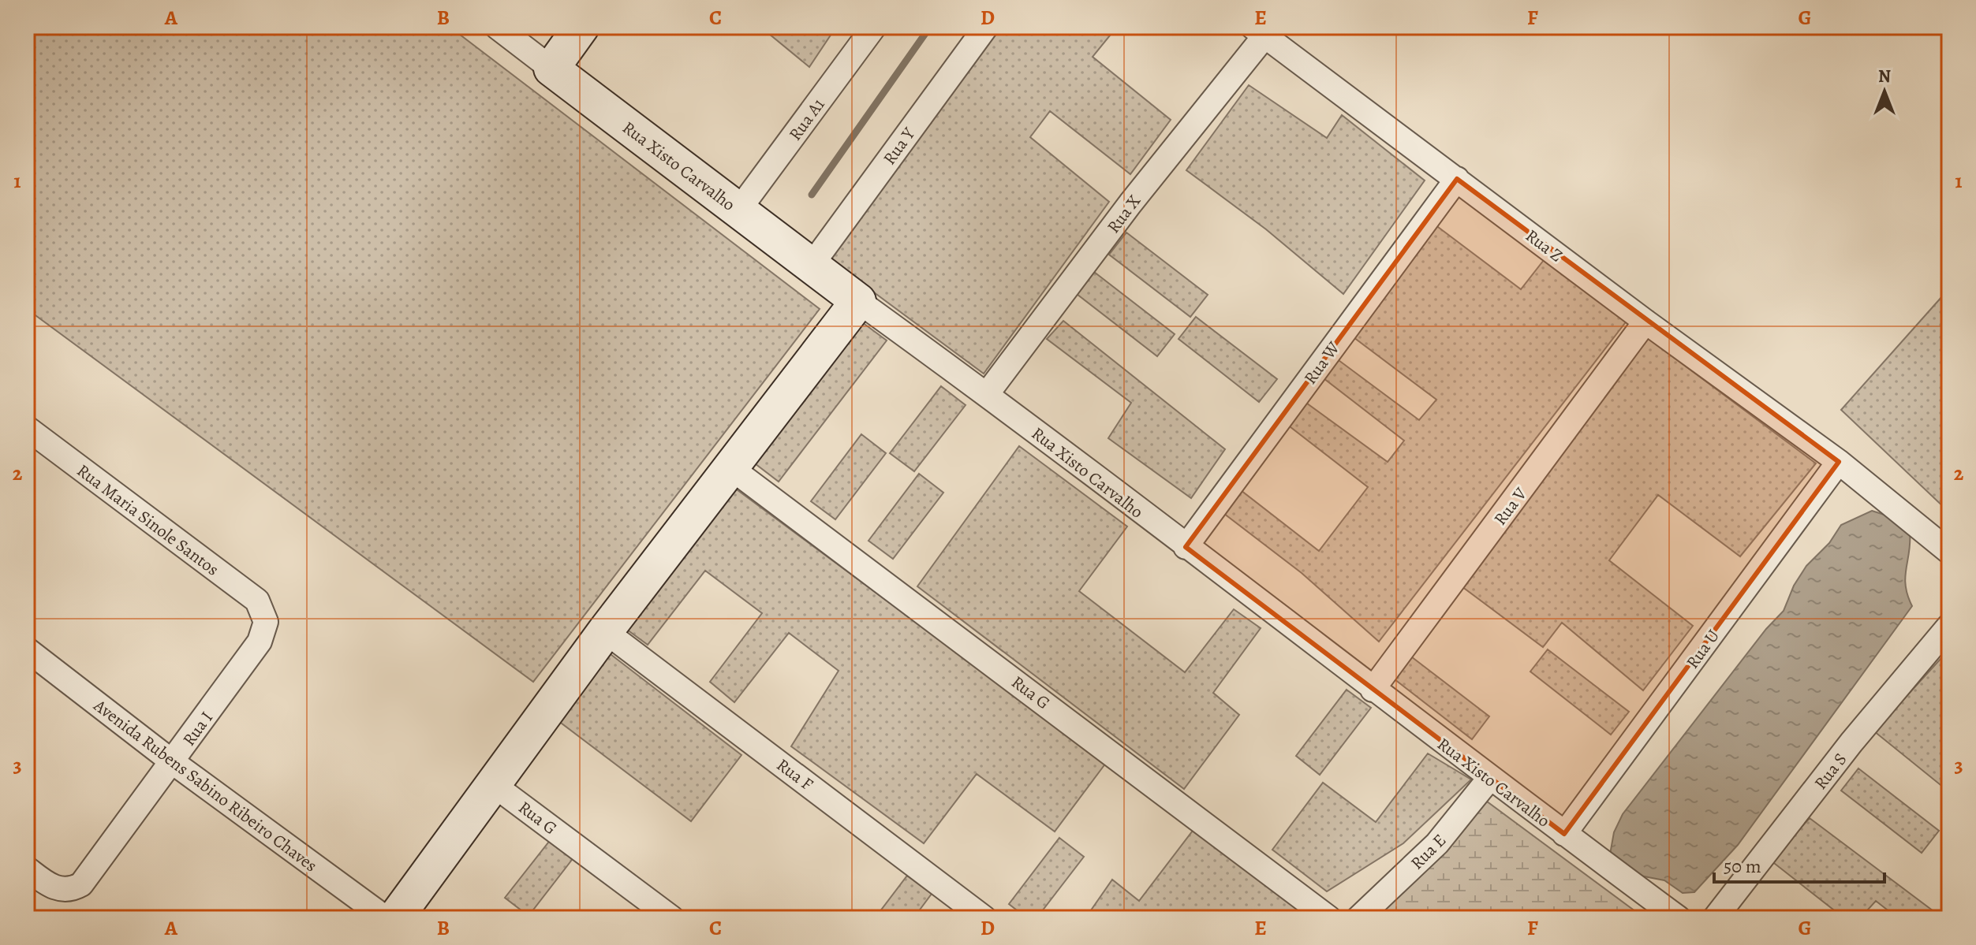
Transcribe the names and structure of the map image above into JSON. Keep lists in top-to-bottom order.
{
  "streets": {
    "street": [
      "Rua A1",
      "Rua Y",
      "Rua Xisto Carvalho",
      "Rua X",
      "Rua Z",
      "Rua W",
      "Rua V",
      "Rua Maria Sinole Santos",
      "Rua U",
      "Rua G",
      "Rua I",
      "Rua S",
      "Rua F",
      "Avenida Rubens Sabino Ribeiro Chaves",
      "Rua E"
    ]
  },
  "crossings": [
    ["Rua A1", "Rua Xisto Carvalho"],
    ["Rua Y", "Rua Xisto Carvalho"],
    ["Rua Xisto Carvalho", "Rua X"],
    ["Rua Xisto Carvalho", "Rua W"],
    ["Rua Xisto Carvalho", "Rua V"],
    ["Rua Xisto Carvalho", "Rua U"],
    ["Rua Xisto Carvalho", "Rua E"],
    ["Rua X", "Rua Z"],
    ["Rua Z", "Rua W"],
    ["Rua Z", "Rua V"],
    ["Rua Z", "Rua U"],
    ["Rua Maria Sinole Santos", "Rua I"],
    ["Rua I", "Avenida Rubens Sabino Ribeiro Chaves"]
  ],
  "scale_bar": "50 m",
  "north": "top",
  "grid": {
    "columns": [
      "A",
      "B",
      "C",
      "D",
      "E",
      "F",
      "G"
    ],
    "rows": ["1", "2", "3"]
  }
}
